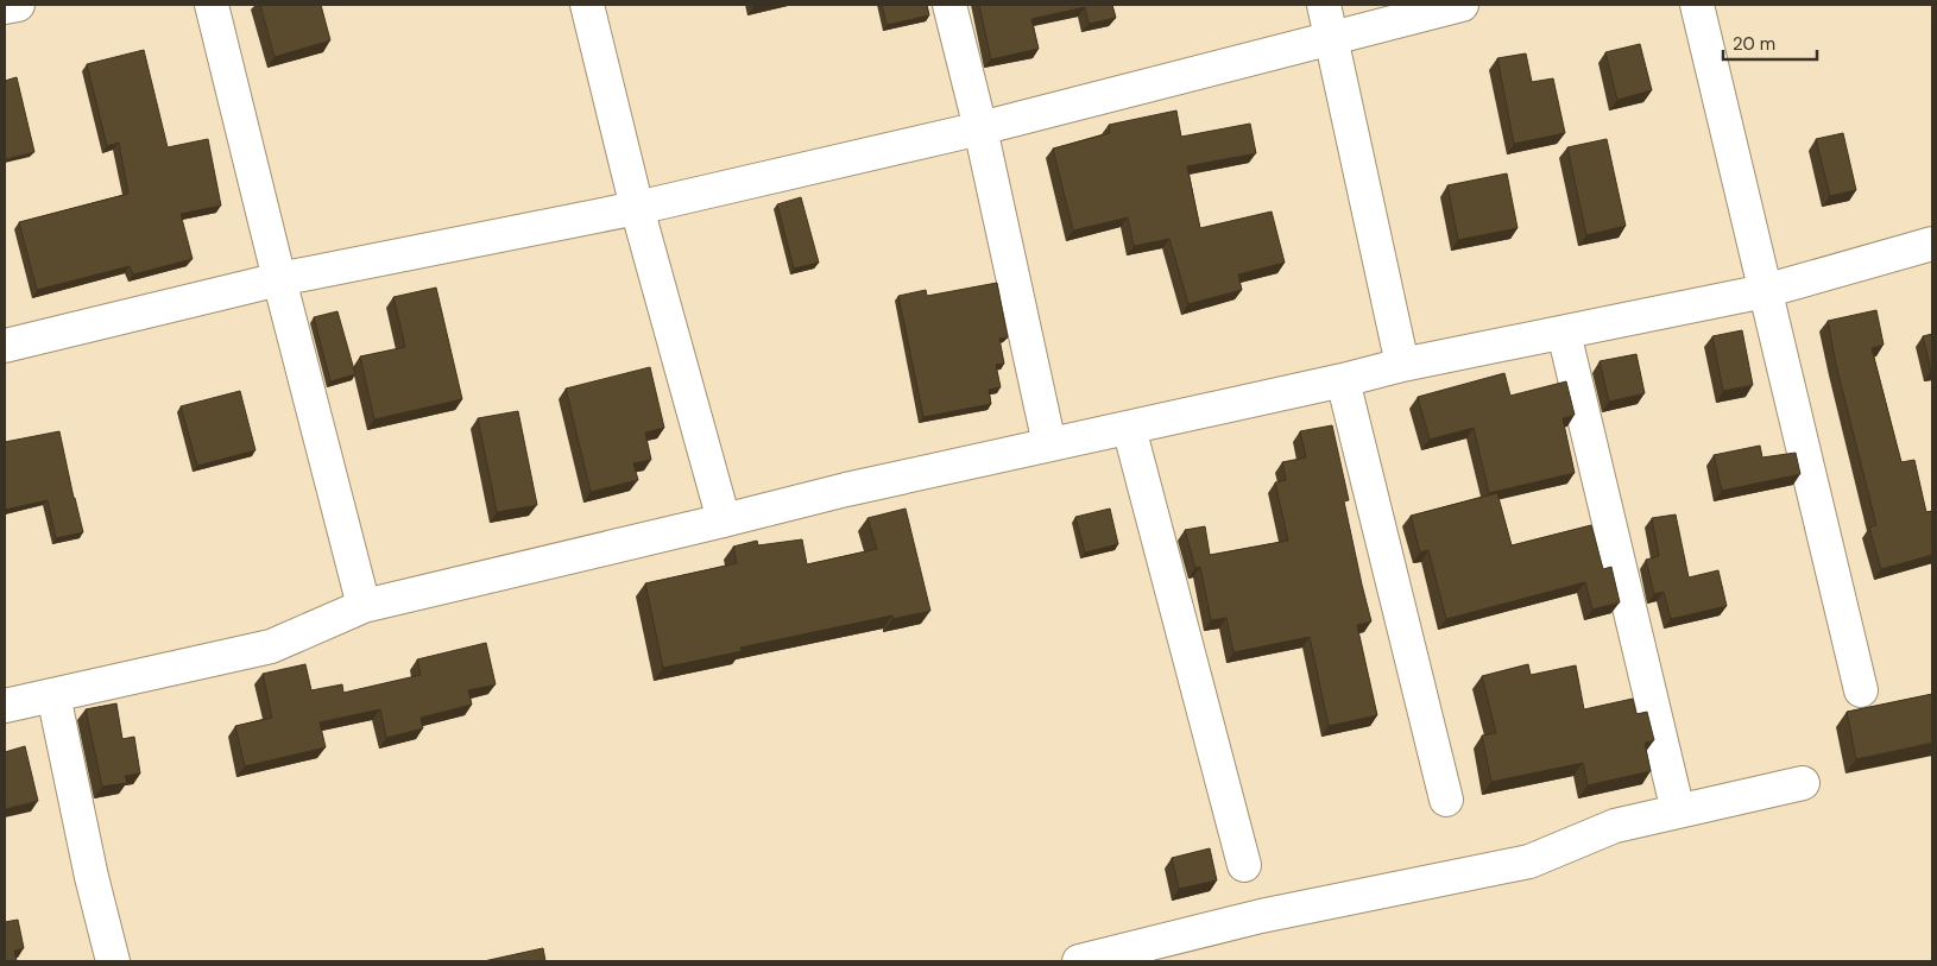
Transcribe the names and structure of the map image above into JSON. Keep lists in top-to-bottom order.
{
  "scale_bar": "20 m"
}
